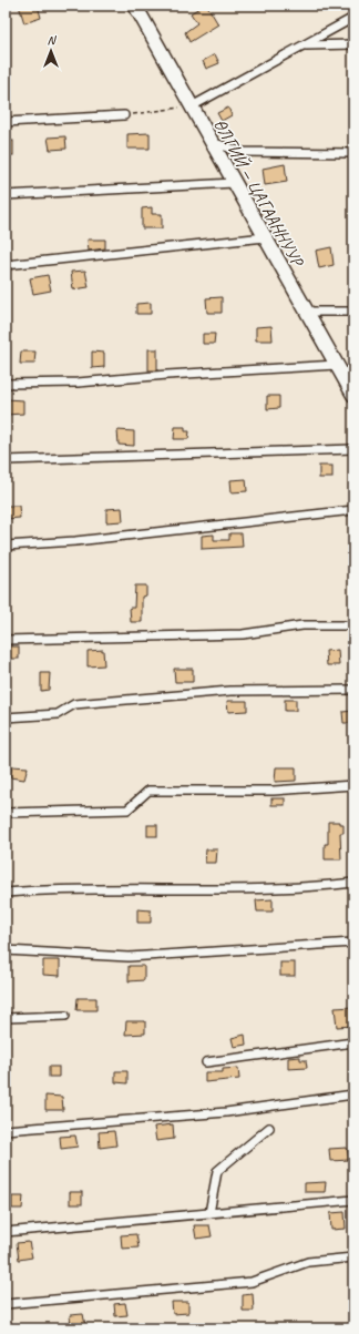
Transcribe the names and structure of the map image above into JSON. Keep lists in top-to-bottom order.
{
  "streets": {
    "highway": ["ӨЛГИЙ — ЦАГААННУУР"]
  },
  "north": "top"
}
